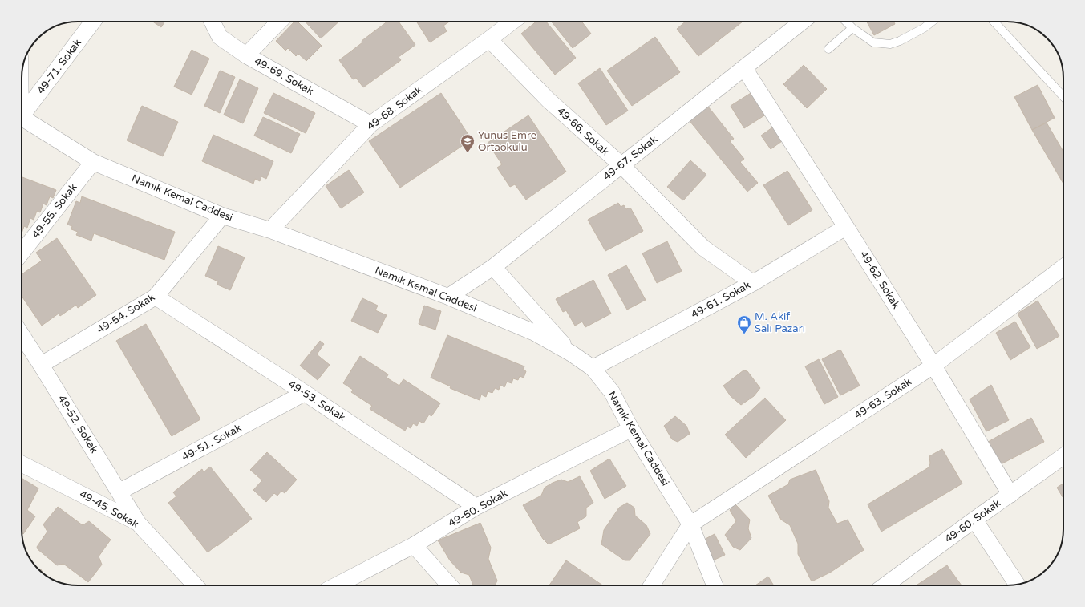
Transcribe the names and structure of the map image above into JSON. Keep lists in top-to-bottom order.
{
  "streets": {
    "street": [
      "49-71. Sokak",
      "49-69. Sokak",
      "49-68. Sokak",
      "49-66. Sokak",
      "49-67. Sokak",
      "Namık Kemal Caddesi",
      "49-55. Sokak",
      "49-62. Sokak",
      "49-61. Sokak",
      "49-54. Sokak",
      "49-63. Sokak",
      "49-53. Sokak",
      "49-52. Sokak",
      "49-51. Sokak",
      "49-50. Sokak",
      "49-45. Sokak",
      "49-60. Sokak"
    ]
  },
  "crossings": [
    ["49-69. Sokak", "49-68. Sokak"],
    ["49-68. Sokak", "49-66. Sokak"],
    ["49-68. Sokak", "Namık Kemal Caddesi"],
    ["49-66. Sokak", "49-67. Sokak"],
    ["49-66. Sokak", "49-61. Sokak"],
    ["49-67. Sokak", "Namık Kemal Caddesi"],
    ["49-67. Sokak", "49-62. Sokak"],
    ["Namık Kemal Caddesi", "49-55. Sokak"],
    ["Namık Kemal Caddesi", "49-61. Sokak"],
    ["Namık Kemal Caddesi", "49-54. Sokak"],
    ["Namık Kemal Caddesi", "49-63. Sokak"],
    ["Namık Kemal Caddesi", "49-50. Sokak"],
    ["49-62. Sokak", "49-61. Sokak"],
    ["49-62. Sokak", "49-63. Sokak"],
    ["49-62. Sokak", "49-60. Sokak"],
    ["49-54. Sokak", "49-53. Sokak"],
    ["49-54. Sokak", "49-52. Sokak"],
    ["49-53. Sokak", "49-51. Sokak"],
    ["49-53. Sokak", "49-50. Sokak"],
    ["49-52. Sokak", "49-51. Sokak"],
    ["49-52. Sokak", "49-45. Sokak"]
  ],
  "places": {
    "school or university": ["Yunus Emre Ortaokulu"],
    "shop": ["M. Akif Salı Pazarı"]
  }
}
